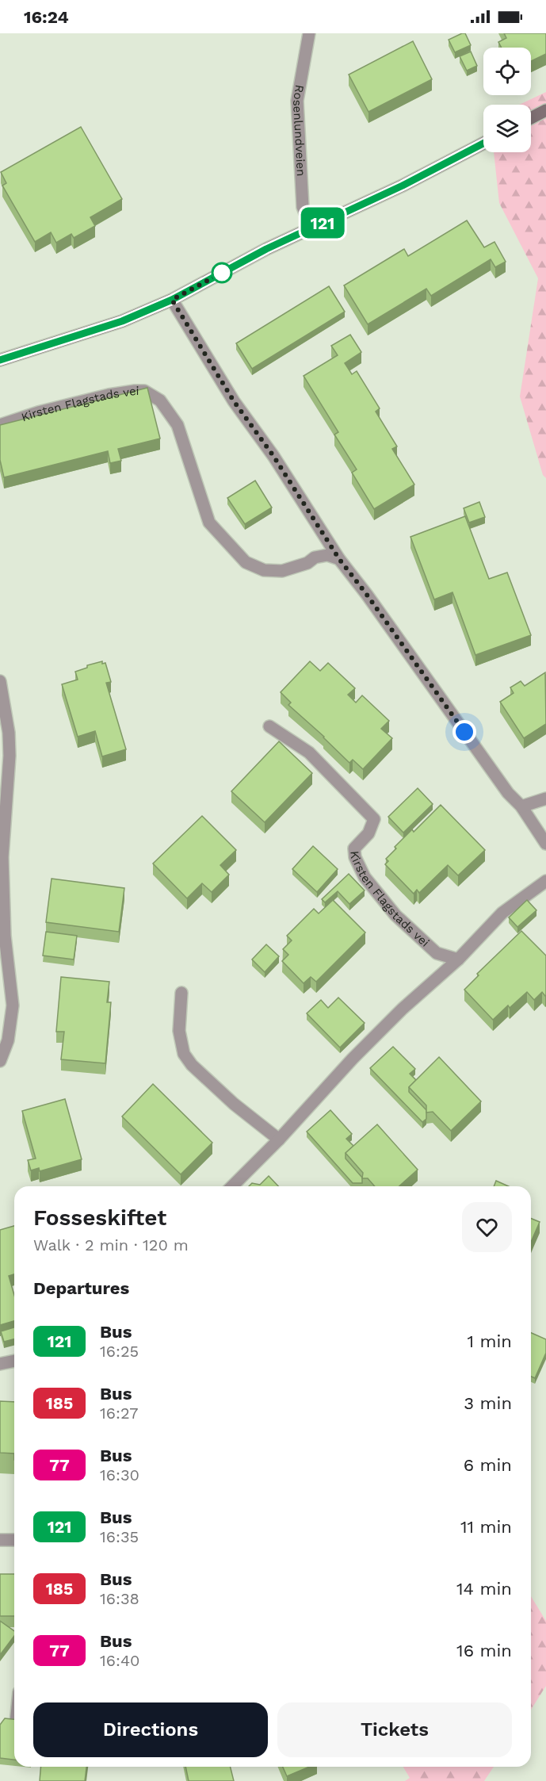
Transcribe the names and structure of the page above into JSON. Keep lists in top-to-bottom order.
{
  "streets": {
    "street": ["Rosenlundveien", "Kirsten Flagstads vei"]
  },
  "lines": ["bus line 121"],
  "page": {
    "status": "16:24",
    "on_map": "121",
    "heading": [
      ["Fosseskiftet", "Walk · 2 min · 120 m"],
      "Departures"
    ],
    "list": [
      {
        "mark": "121",
        "name": "Bus",
        "note": "16:25",
        "value": "1 min"
      },
      {
        "mark": "185",
        "name": "Bus",
        "note": "16:27",
        "value": "3 min"
      },
      {
        "mark": "77",
        "name": "Bus",
        "note": "16:30",
        "value": "6 min"
      },
      {
        "mark": "121",
        "name": "Bus",
        "note": "16:35",
        "value": "11 min"
      },
      {
        "mark": "185",
        "name": "Bus",
        "note": "16:38",
        "value": "14 min"
      },
      {
        "mark": "77",
        "name": "Bus",
        "note": "16:40",
        "value": "16 min"
      }
    ],
    "buttons": ["Directions", "Tickets"]
  }
}
